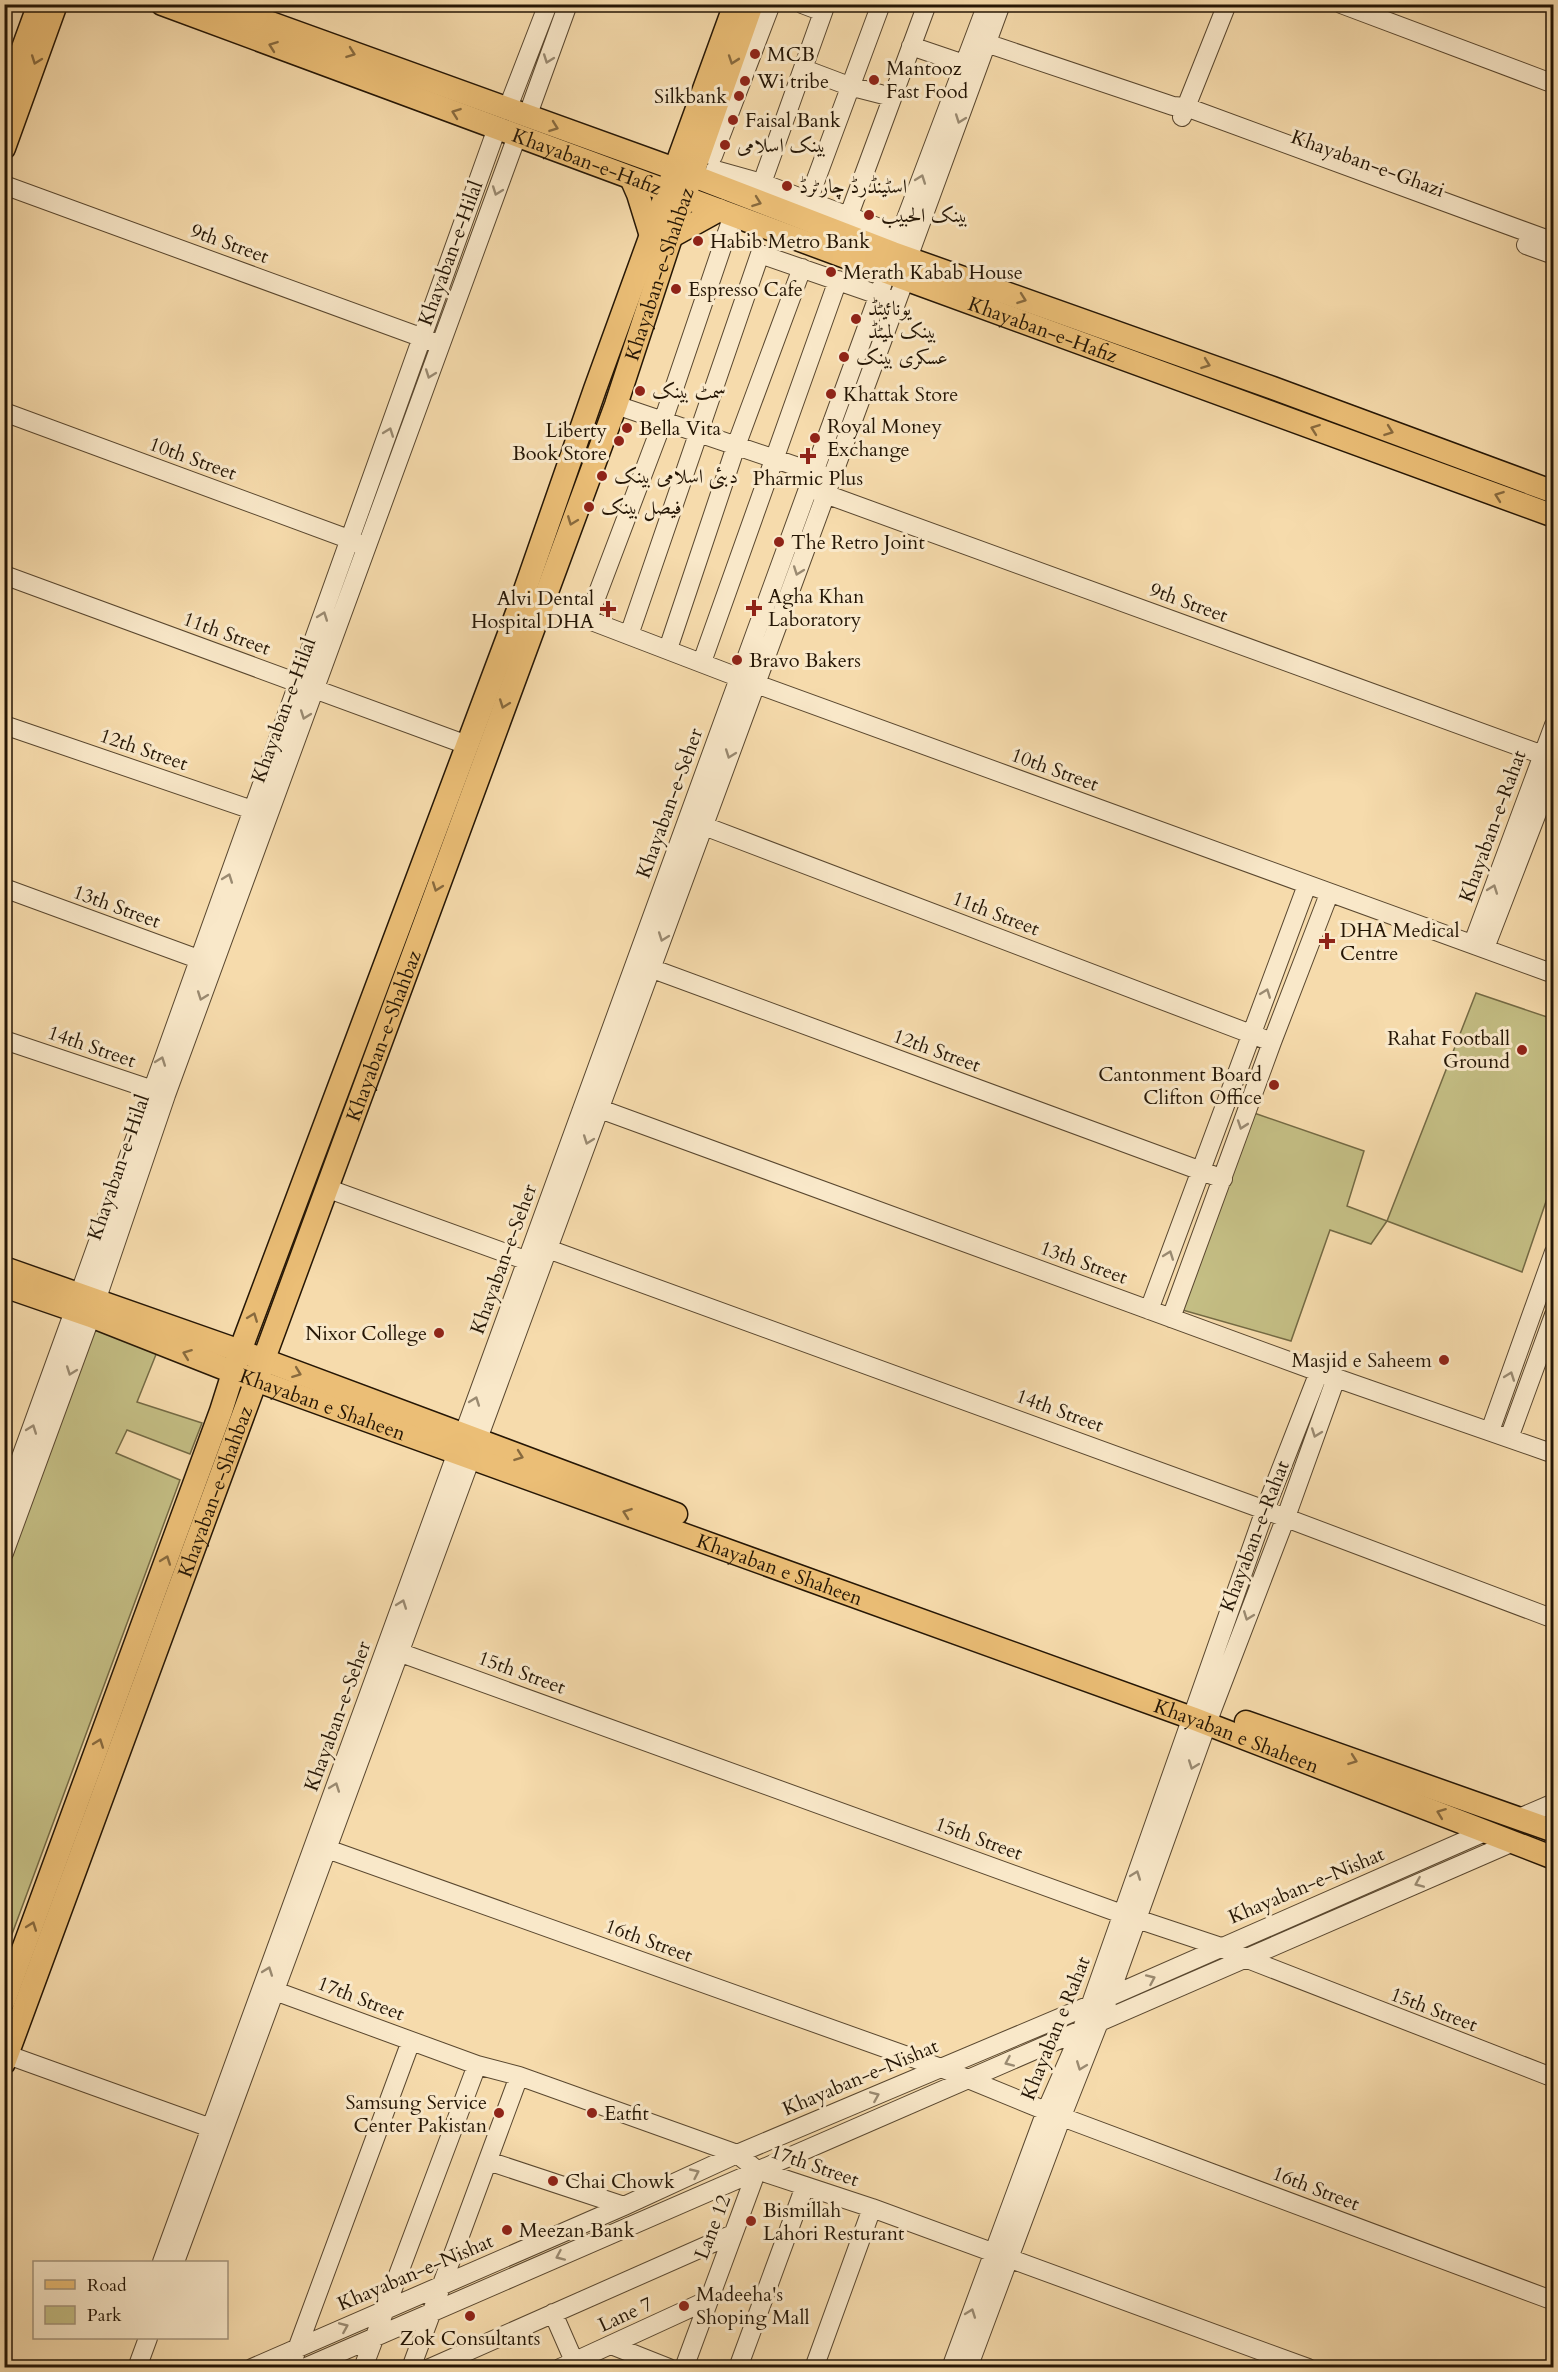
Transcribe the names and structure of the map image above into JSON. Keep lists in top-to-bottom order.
{
  "streets": {
    "main road": ["Khayaban-e-Hafiz", "Khayaban-e-Shahbaz", "Khayaban e Shaheen"],
    "street": [
      "Khayaban-e-Ghazi",
      "9th Street",
      "Khayaban-e-Hilal",
      "10th Street",
      "11th Street",
      "12th Street",
      "Khayaban-e-Seher",
      "Khayaban-e-Rahat",
      "13th Street",
      "14th Street",
      "15th Street",
      "Khayaban-e-Nishat",
      "16th Street",
      "17th Street",
      "Khayaban e Rahat",
      "Lane 12",
      "Lane 7"
    ]
  },
  "crossings": [
    ["Khayaban-e-Hafiz", "Khayaban-e-Hilal"],
    ["Khayaban-e-Hafiz", "Khayaban-e-Shahbaz"],
    ["Khayaban-e-Hafiz", "Khayaban-e-Seher"],
    ["Khayaban-e-Ghazi", "Khayaban-e-Seher"],
    ["9th Street", "Khayaban-e-Hilal"],
    ["9th Street", "Khayaban-e-Shahbaz"],
    ["9th Street", "Khayaban-e-Seher"],
    ["9th Street", "Khayaban-e-Rahat"],
    ["Khayaban-e-Hilal", "10th Street"],
    ["Khayaban-e-Hilal", "11th Street"],
    ["Khayaban-e-Hilal", "12th Street"],
    ["Khayaban-e-Shahbaz", "10th Street"],
    ["Khayaban-e-Shahbaz", "11th Street"],
    ["Khayaban-e-Shahbaz", "Khayaban e Shaheen"],
    ["10th Street", "Khayaban-e-Seher"],
    ["10th Street", "Khayaban-e-Rahat"],
    ["11th Street", "Khayaban-e-Seher"],
    ["12th Street", "Khayaban-e-Seher"],
    ["Khayaban-e-Seher", "13th Street"],
    ["Khayaban-e-Seher", "14th Street"],
    ["Khayaban-e-Seher", "Khayaban e Shaheen"],
    ["Khayaban-e-Seher", "15th Street"],
    ["Khayaban-e-Seher", "16th Street"],
    ["Khayaban-e-Seher", "17th Street"],
    ["Khayaban-e-Rahat", "13th Street"],
    ["Khayaban-e-Rahat", "14th Street"],
    ["Khayaban-e-Rahat", "Khayaban e Shaheen"],
    ["Khayaban-e-Rahat", "Khayaban e Rahat"],
    ["Khayaban e Shaheen", "Khayaban-e-Nishat"],
    ["Khayaban e Shaheen", "Khayaban e Rahat"],
    ["15th Street", "Khayaban-e-Nishat"],
    ["15th Street", "Khayaban e Rahat"],
    ["Khayaban-e-Nishat", "16th Street"],
    ["Khayaban-e-Nishat", "17th Street"],
    ["Khayaban-e-Nishat", "Khayaban e Rahat"],
    ["16th Street", "Khayaban e Rahat"],
    ["17th Street", "Khayaban e Rahat"],
    ["17th Street", "Lane 12"],
    ["Lane 12", "Lane 7"]
  ],
  "places": {
    "other": [
      "MCB",
      "Mantooz Fast Food",
      "Wi tribe",
      "Silkbank",
      "Faisal Bank",
      "بینک اسلامی",
      "اسٹینڈرڈ چارٹرڈ",
      "بينک الحبيب",
      "Habib Metro Bank",
      "Merath Kabab House",
      "Espresso Cafe",
      "یونائیٹڈ بینک لمیٹڈ",
      "عسکری بینک",
      "سمٹ بینک",
      "Khattak Store",
      "Bella Vita",
      "Royal Money Exchange",
      "Liberty Book Store",
      "دبئی اسلامی بینک",
      "فیصل بینک",
      "The Retro Joint",
      "Bravo Bakers",
      "Rahat Football Ground",
      "Cantonment Board Clifton Office",
      "Nixor College",
      "Masjid e Saheem",
      "Samsung Service Center Pakistan",
      "Eatfit",
      "Chai Chowk",
      "Bismillah Lahori Resturant",
      "Meezan Bank",
      "Madeeha's Shoping Mall",
      "Zok Consultants"
    ],
    "health": [
      "Pharmic Plus",
      "Agha Khan Laboratory",
      "Alvi Dental Hospital DHA",
      "DHA Medical Centre"
    ]
  },
  "legend": ["Road", "Park"]
}
